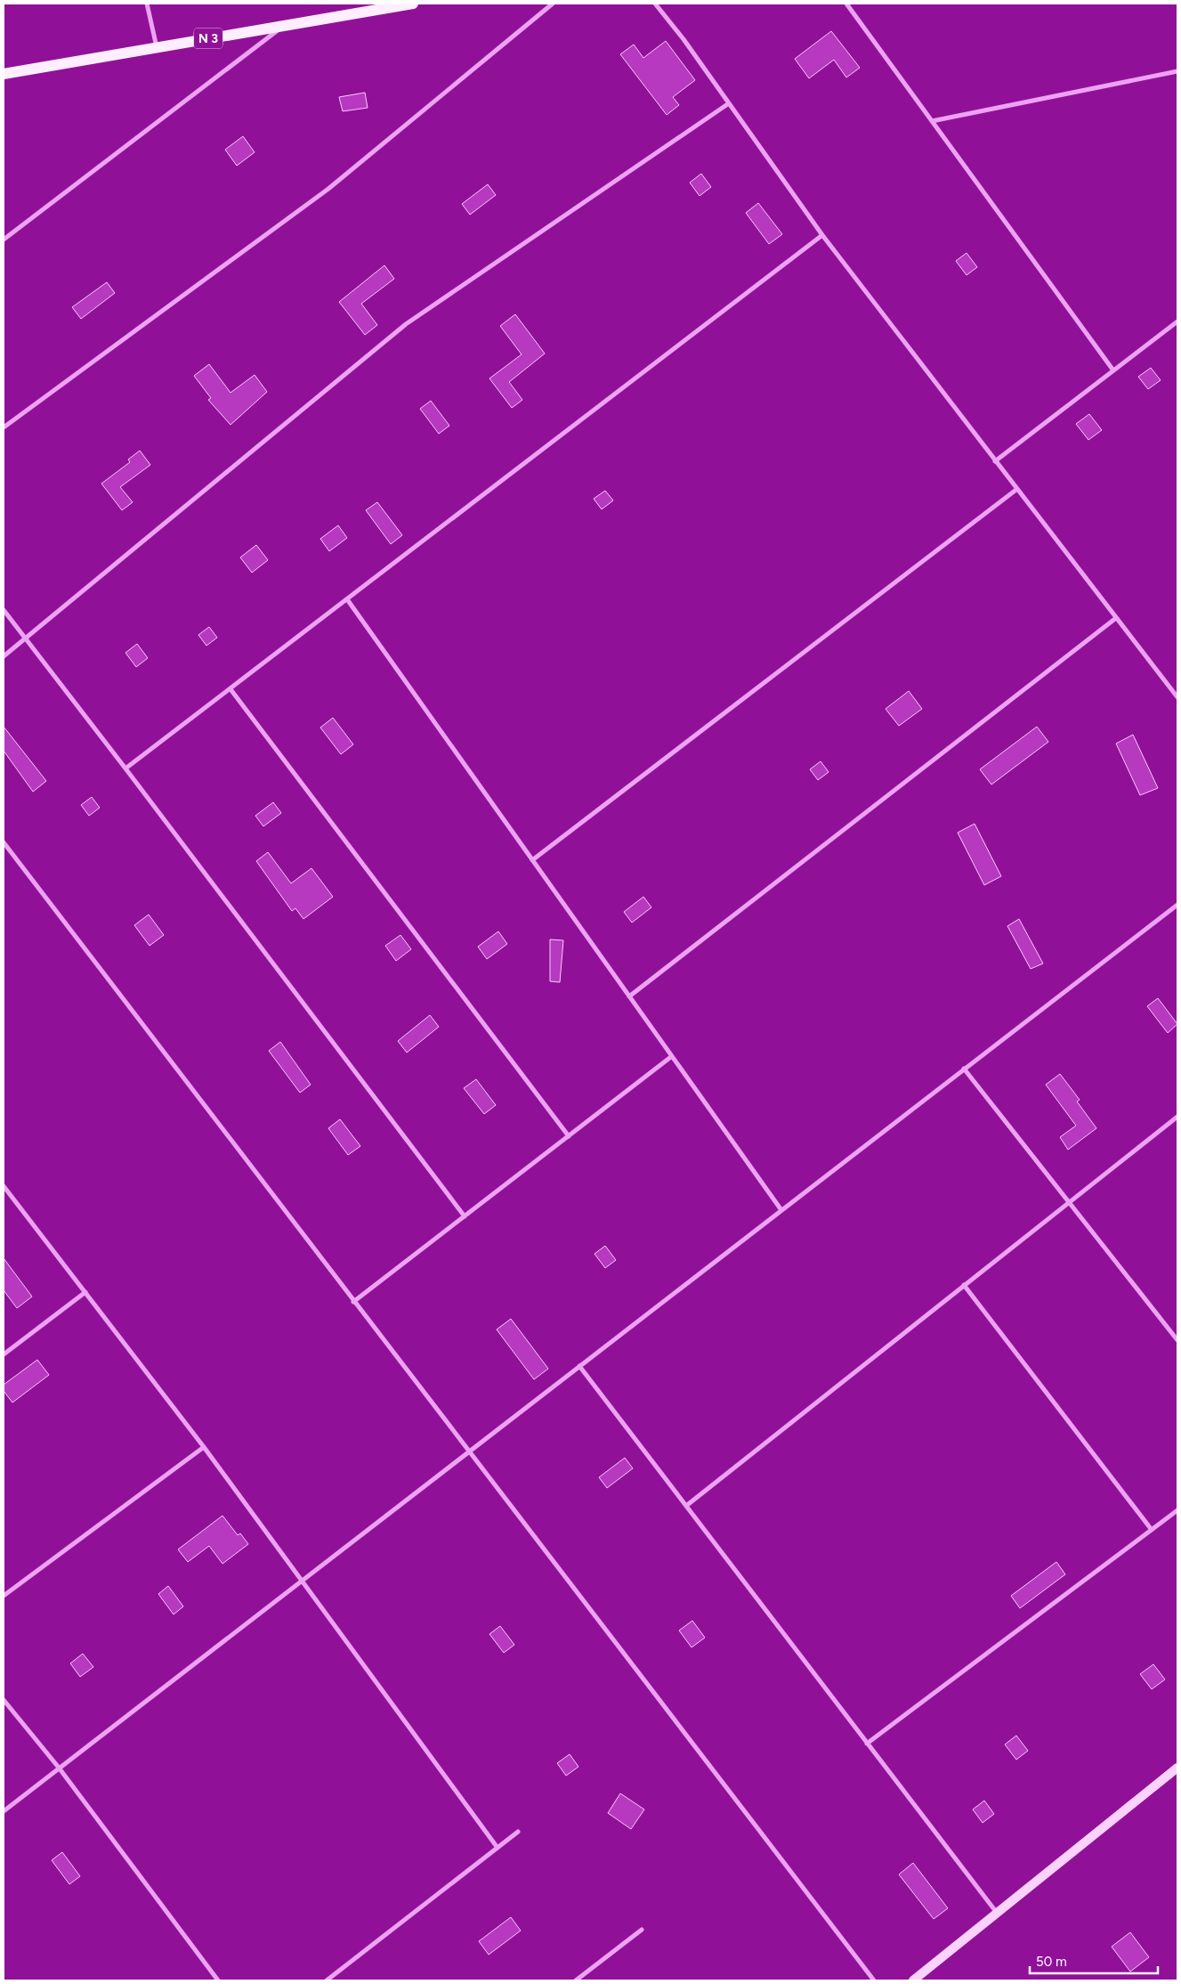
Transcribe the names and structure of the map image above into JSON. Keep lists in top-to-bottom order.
{
  "streets": {
    "main road": ["N 3"]
  },
  "scale_bar": "50 m"
}
